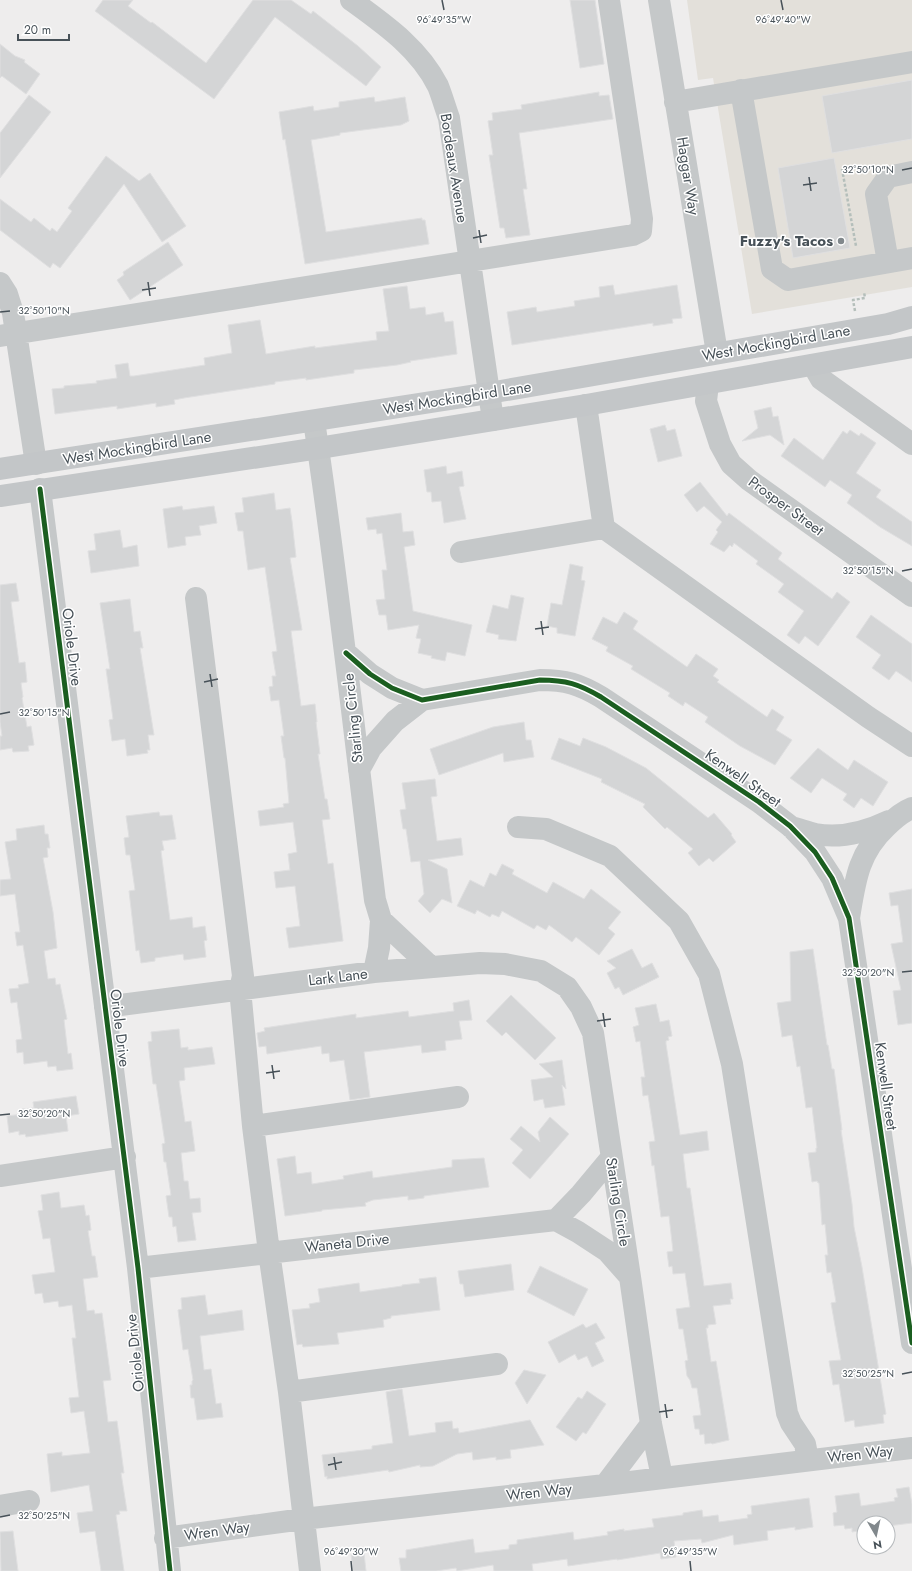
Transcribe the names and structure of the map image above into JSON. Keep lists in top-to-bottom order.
{
  "streets": {
    "main road": ["West Mockingbird Lane"],
    "street": [
      "Bordeaux Avenue",
      "Haggar Way",
      "Prosper Street",
      "Oriole Drive",
      "Starling Circle",
      "Kenwell Street",
      "Lark Lane",
      "Waneta Drive",
      "Wren Way"
    ]
  },
  "crossings": [
    ["Bordeaux Avenue", "West Mockingbird Lane"],
    ["Haggar Way", "West Mockingbird Lane"],
    ["West Mockingbird Lane", "Prosper Street"],
    ["West Mockingbird Lane", "Oriole Drive"],
    ["West Mockingbird Lane", "Starling Circle"],
    ["Oriole Drive", "Lark Lane"],
    ["Oriole Drive", "Waneta Drive"],
    ["Oriole Drive", "Wren Way"],
    ["Starling Circle", "Kenwell Street"],
    ["Starling Circle", "Lark Lane"],
    ["Starling Circle", "Wren Way"]
  ],
  "places": ["Fuzzy's Tacos"],
  "scale_bar": "20 m",
  "north": "bottom",
  "coordinates": [
    "96°49'35\"W",
    "96°49'40\"W",
    "32°50'10\"N",
    "32°50'15\"N",
    "32°50'20\"N",
    "32°50'25\"N",
    "96°49'30\"W"
  ]
}
